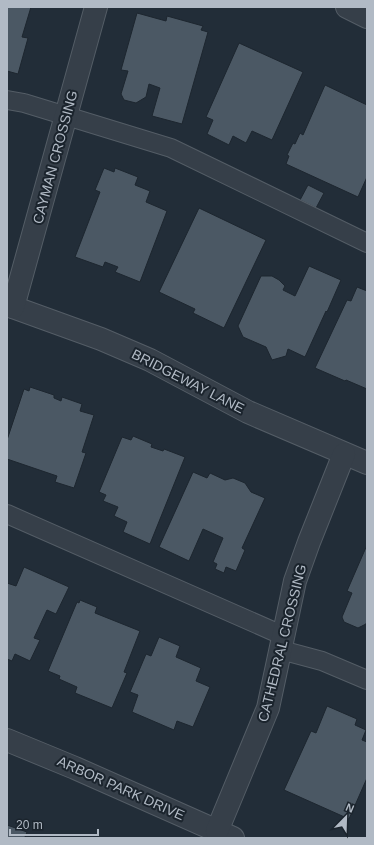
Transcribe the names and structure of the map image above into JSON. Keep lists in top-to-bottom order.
{
  "streets": {
    "street": [
      "CAYMAN CROSSING",
      "BRIDGEWAY LANE",
      "CATHEDRAL CROSSING",
      "ARBOR PARK DRIVE"
    ]
  },
  "crossings": [
    ["CAYMAN CROSSING", "BRIDGEWAY LANE"],
    ["BRIDGEWAY LANE", "CATHEDRAL CROSSING"],
    ["CATHEDRAL CROSSING", "ARBOR PARK DRIVE"]
  ],
  "scale_bar": "20 m",
  "north": "top right"
}
